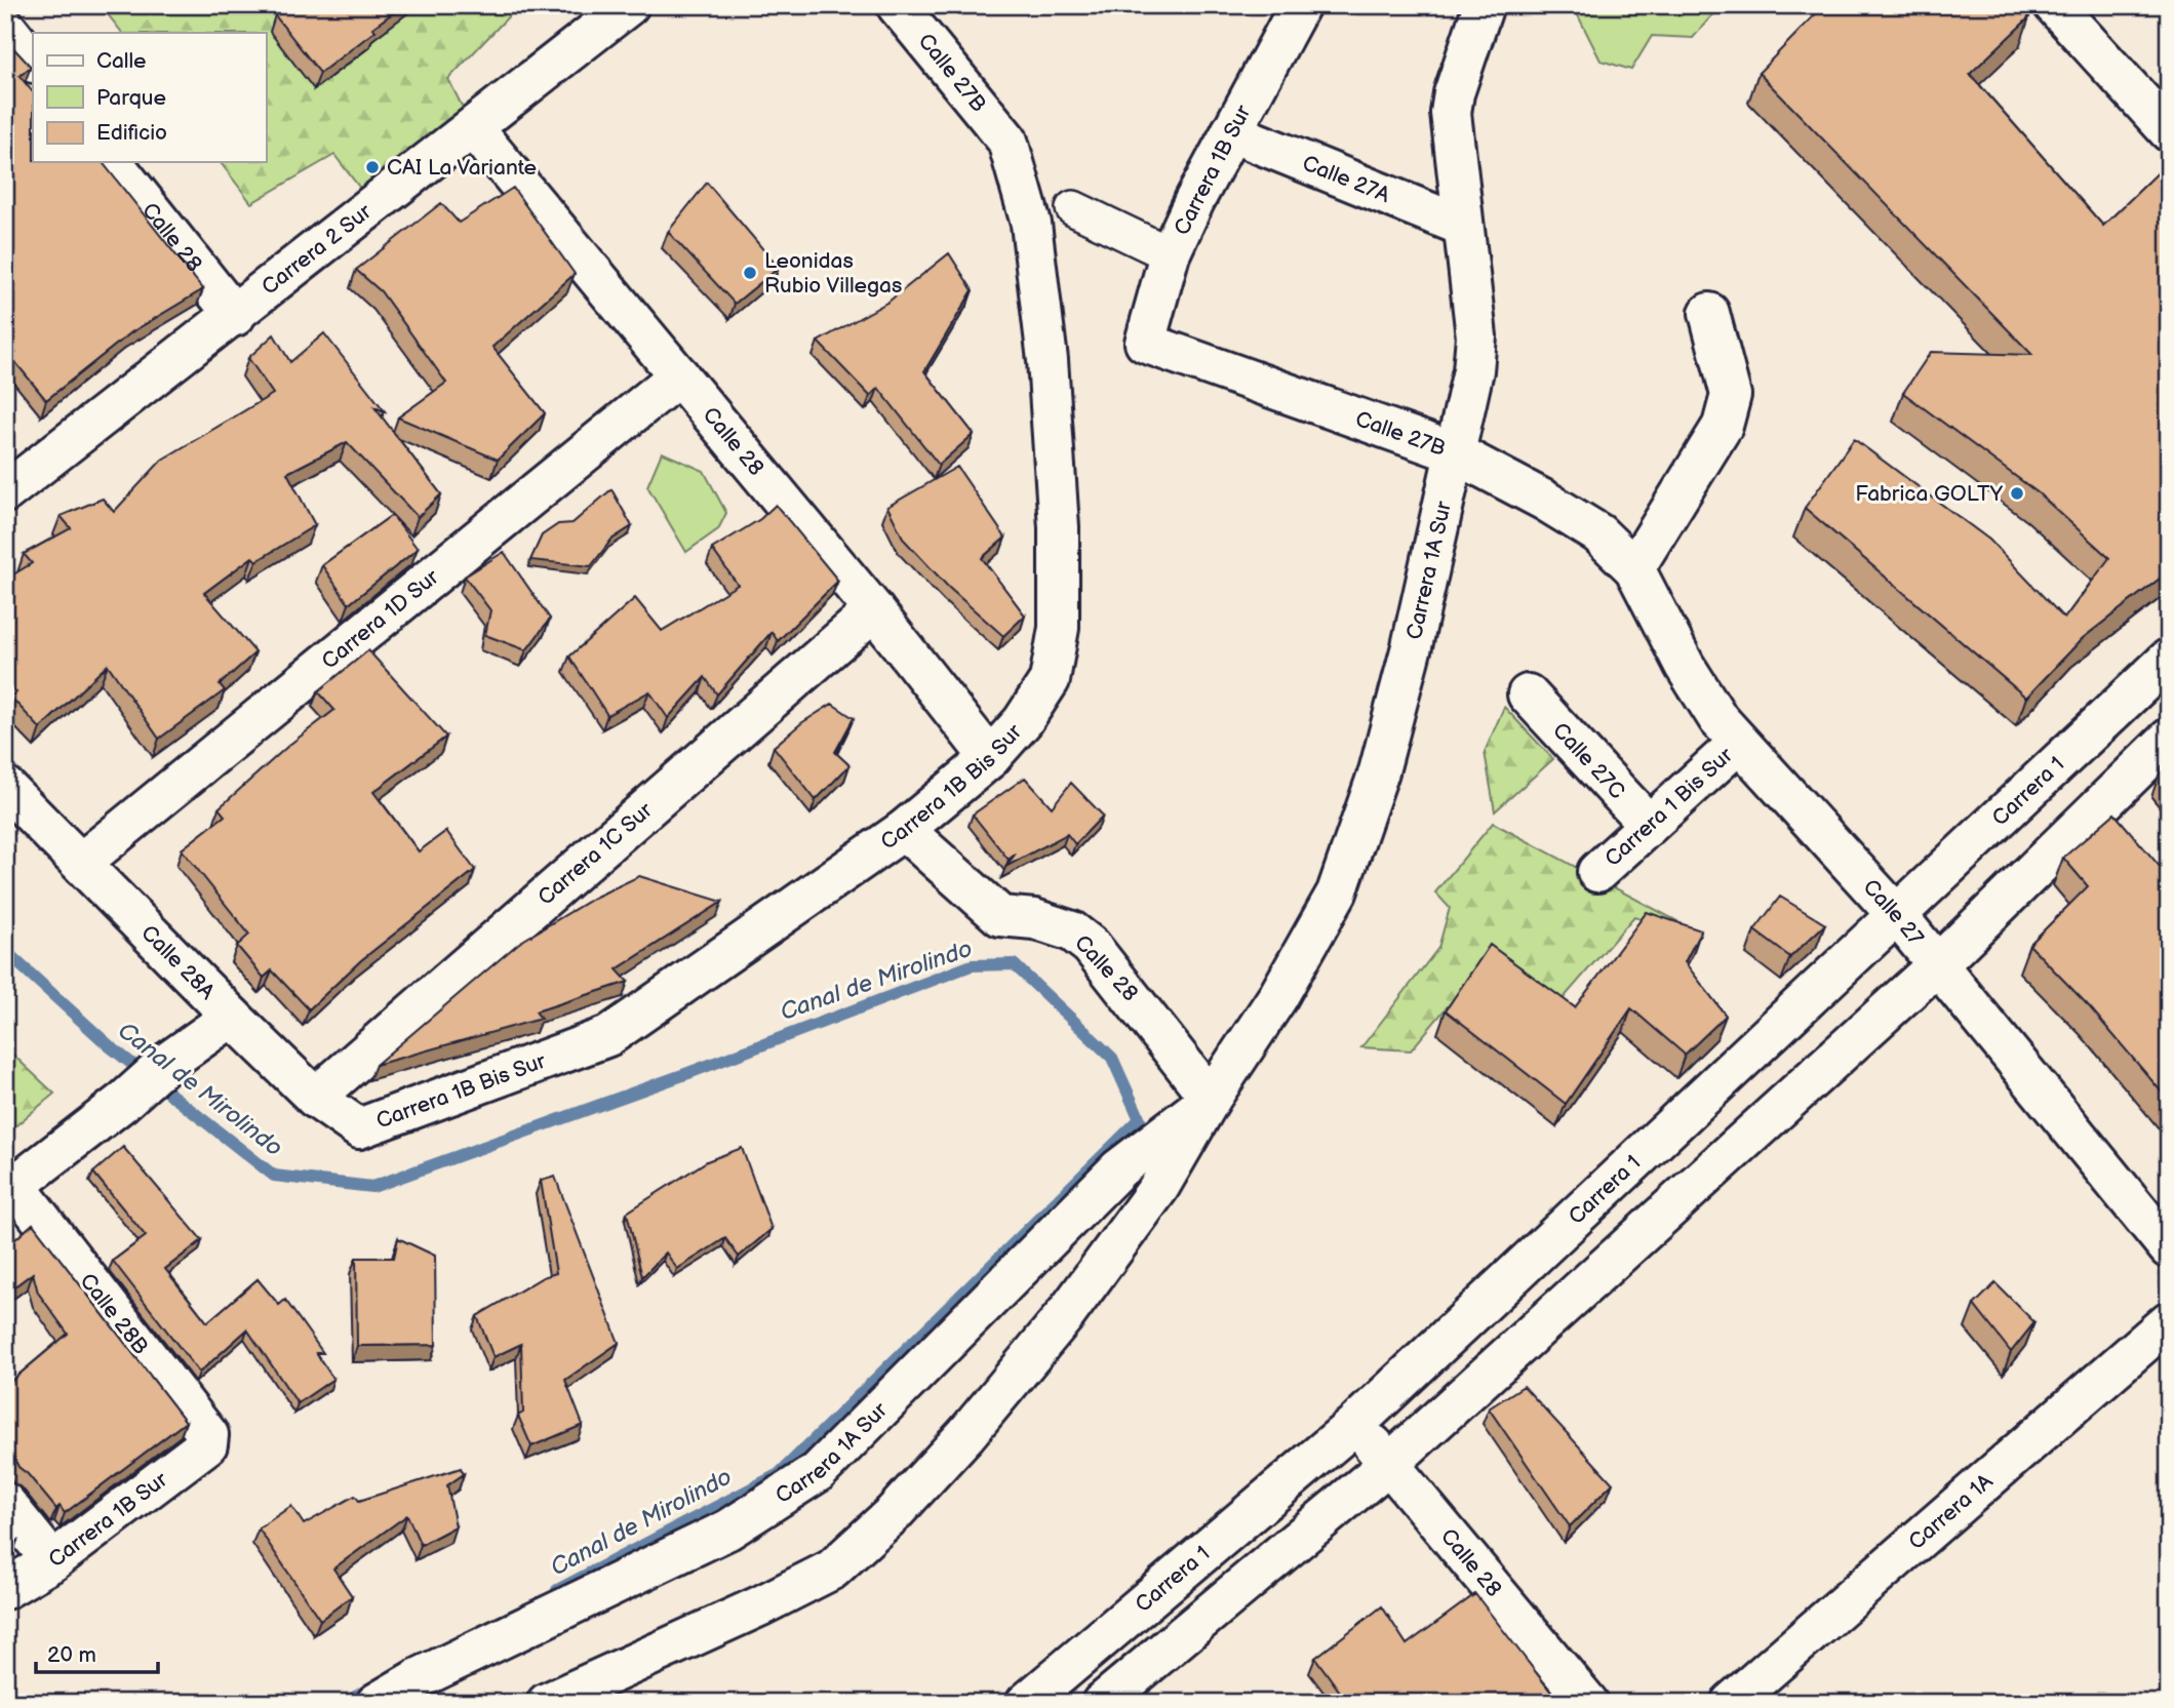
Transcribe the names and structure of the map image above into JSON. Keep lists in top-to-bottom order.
{
  "streets": {
    "street": [
      "Calle 27B",
      "Carrera 1B Sur",
      "Calle 27A",
      "Calle 28",
      "Carrera 2 Sur",
      "Carrera 1A Sur",
      "Carrera 1D Sur",
      "Calle 27C",
      "Carrera 1B Bis Sur",
      "Carrera 1",
      "Carrera 1 Bis Sur",
      "Carrera 1C Sur",
      "Calle 27",
      "Calle 28A",
      "Calle 28B",
      "Carrera 1A"
    ]
  },
  "crossings": [
    ["Calle 27B", "Carrera 1B Sur"],
    ["Calle 27B", "Carrera 1A Sur"],
    ["Calle 27B", "Carrera 1B Bis Sur"],
    ["Calle 27B", "Calle 27"],
    ["Carrera 1B Sur", "Calle 27A"],
    ["Carrera 1B Sur", "Calle 28B"],
    ["Calle 27A", "Carrera 1A Sur"],
    ["Calle 28", "Carrera 2 Sur"],
    ["Calle 28", "Carrera 1A Sur"],
    ["Calle 28", "Carrera 1D Sur"],
    ["Calle 28", "Carrera 1B Bis Sur"],
    ["Calle 28", "Carrera 1"],
    ["Calle 28", "Carrera 1C Sur"],
    ["Carrera 1D Sur", "Calle 28A"],
    ["Calle 27C", "Carrera 1 Bis Sur"],
    ["Carrera 1B Bis Sur", "Calle 28A"],
    ["Carrera 1", "Calle 27"],
    ["Carrera 1 Bis Sur", "Calle 27"],
    ["Carrera 1C Sur", "Calle 28A"]
  ],
  "water": ["Canal de Mirolindo"],
  "places": ["CAI La Variante", "Leonidas Rubio Villegas", "Fabrica GOLTY"],
  "legend": ["Calle", "Parque", "Edificio"],
  "scale_bar": "20 m"
}
